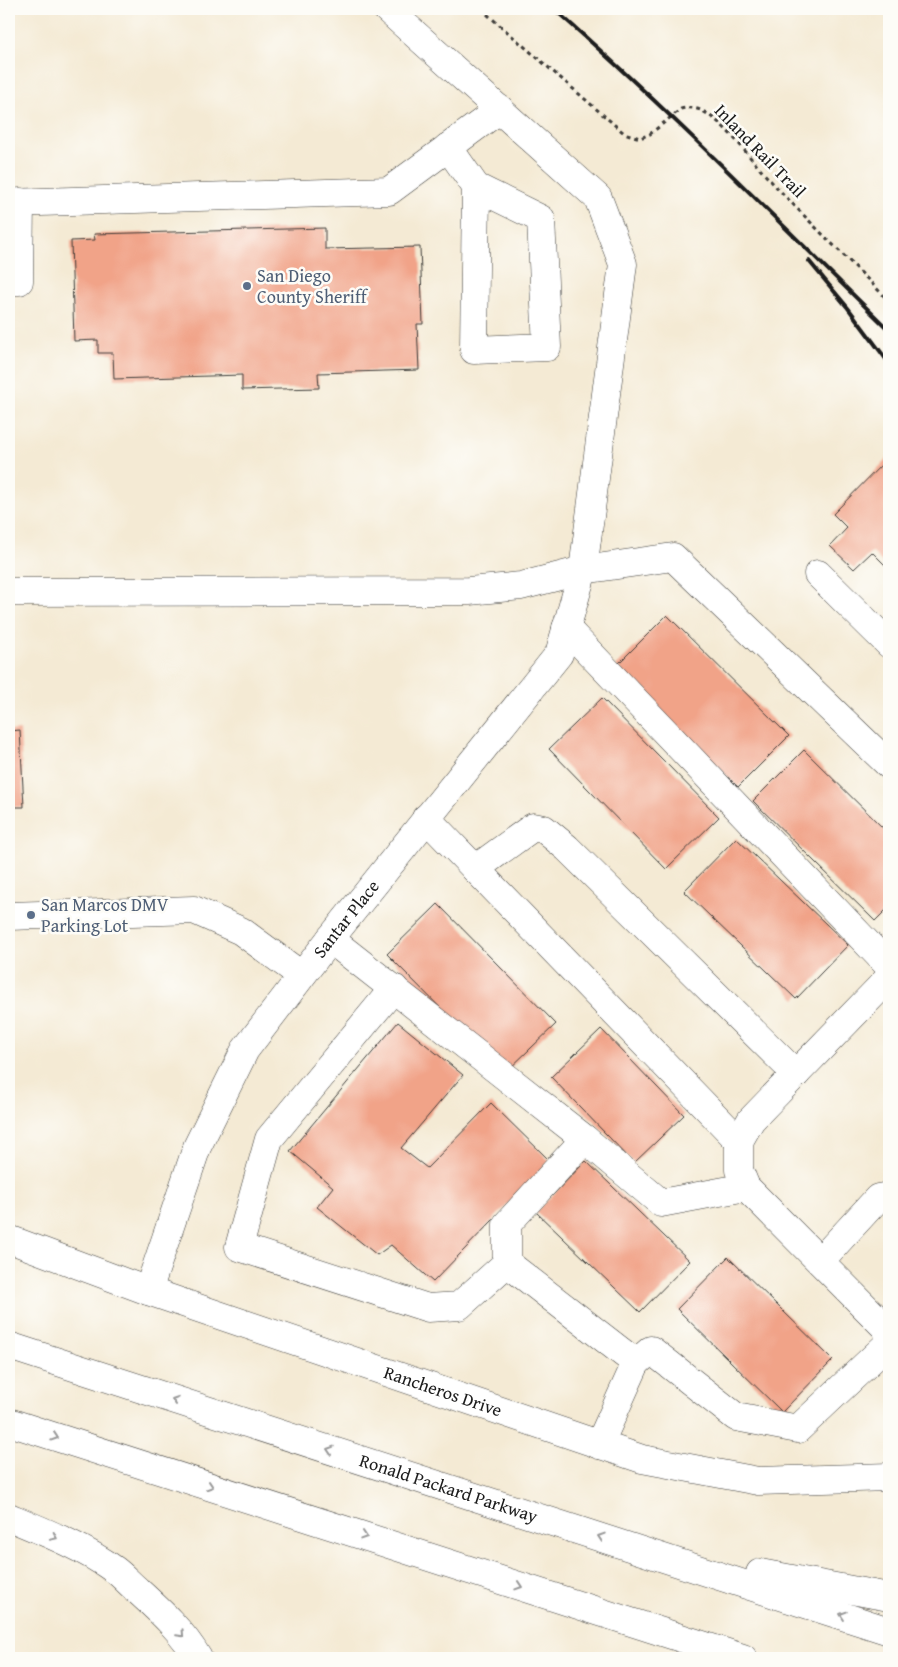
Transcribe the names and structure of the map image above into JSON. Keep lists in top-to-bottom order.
{
  "streets": {
    "main road": ["Santar Place", "Rancheros Drive", "Ronald Packard Parkway"],
    "path": ["Inland Rail Trail"]
  },
  "crossings": [
    ["Santar Place", "Rancheros Drive"]
  ],
  "places": ["San Diego County Sheriff", "San Marcos DMV Parking Lot"]
}
